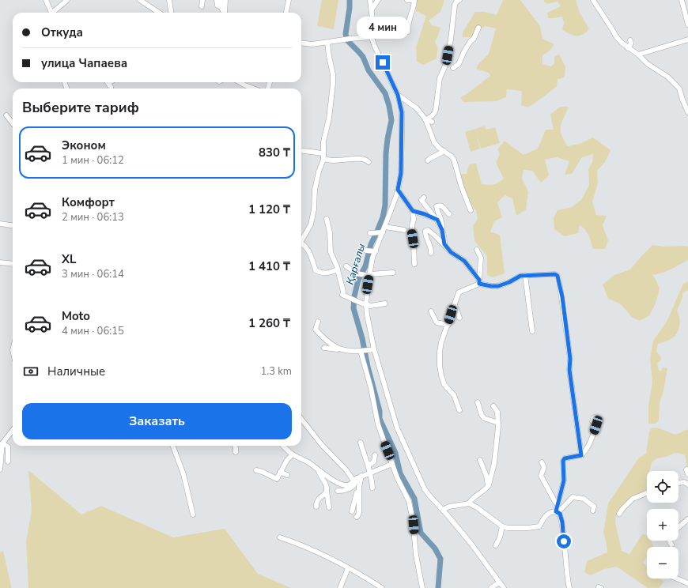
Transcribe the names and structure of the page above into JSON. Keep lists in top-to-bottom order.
{
  "water": ["Қарғалы"],
  "page": {
    "banner": ["Откуда", "улица Чапаева"],
    "bubble": "4 мин",
    "heading": "Выберите тариф",
    "list": [
      {
        "name": "Эконом",
        "note": "1 мин · 06:12",
        "value": "830 ₸"
      },
      {
        "name": "Комфорт",
        "note": "2 мин · 06:13",
        "value": "1 120 ₸"
      },
      {
        "name": "XL",
        "note": "3 мин · 06:14",
        "value": "1 410 ₸"
      },
      {
        "name": "Moto",
        "note": "4 мин · 06:15",
        "value": "1 260 ₸"
      }
    ],
    "pay": ["Наличные", "1.3 km"],
    "buttons": "Заказать",
    "map_buttons": ["+", "−"]
  }
}
